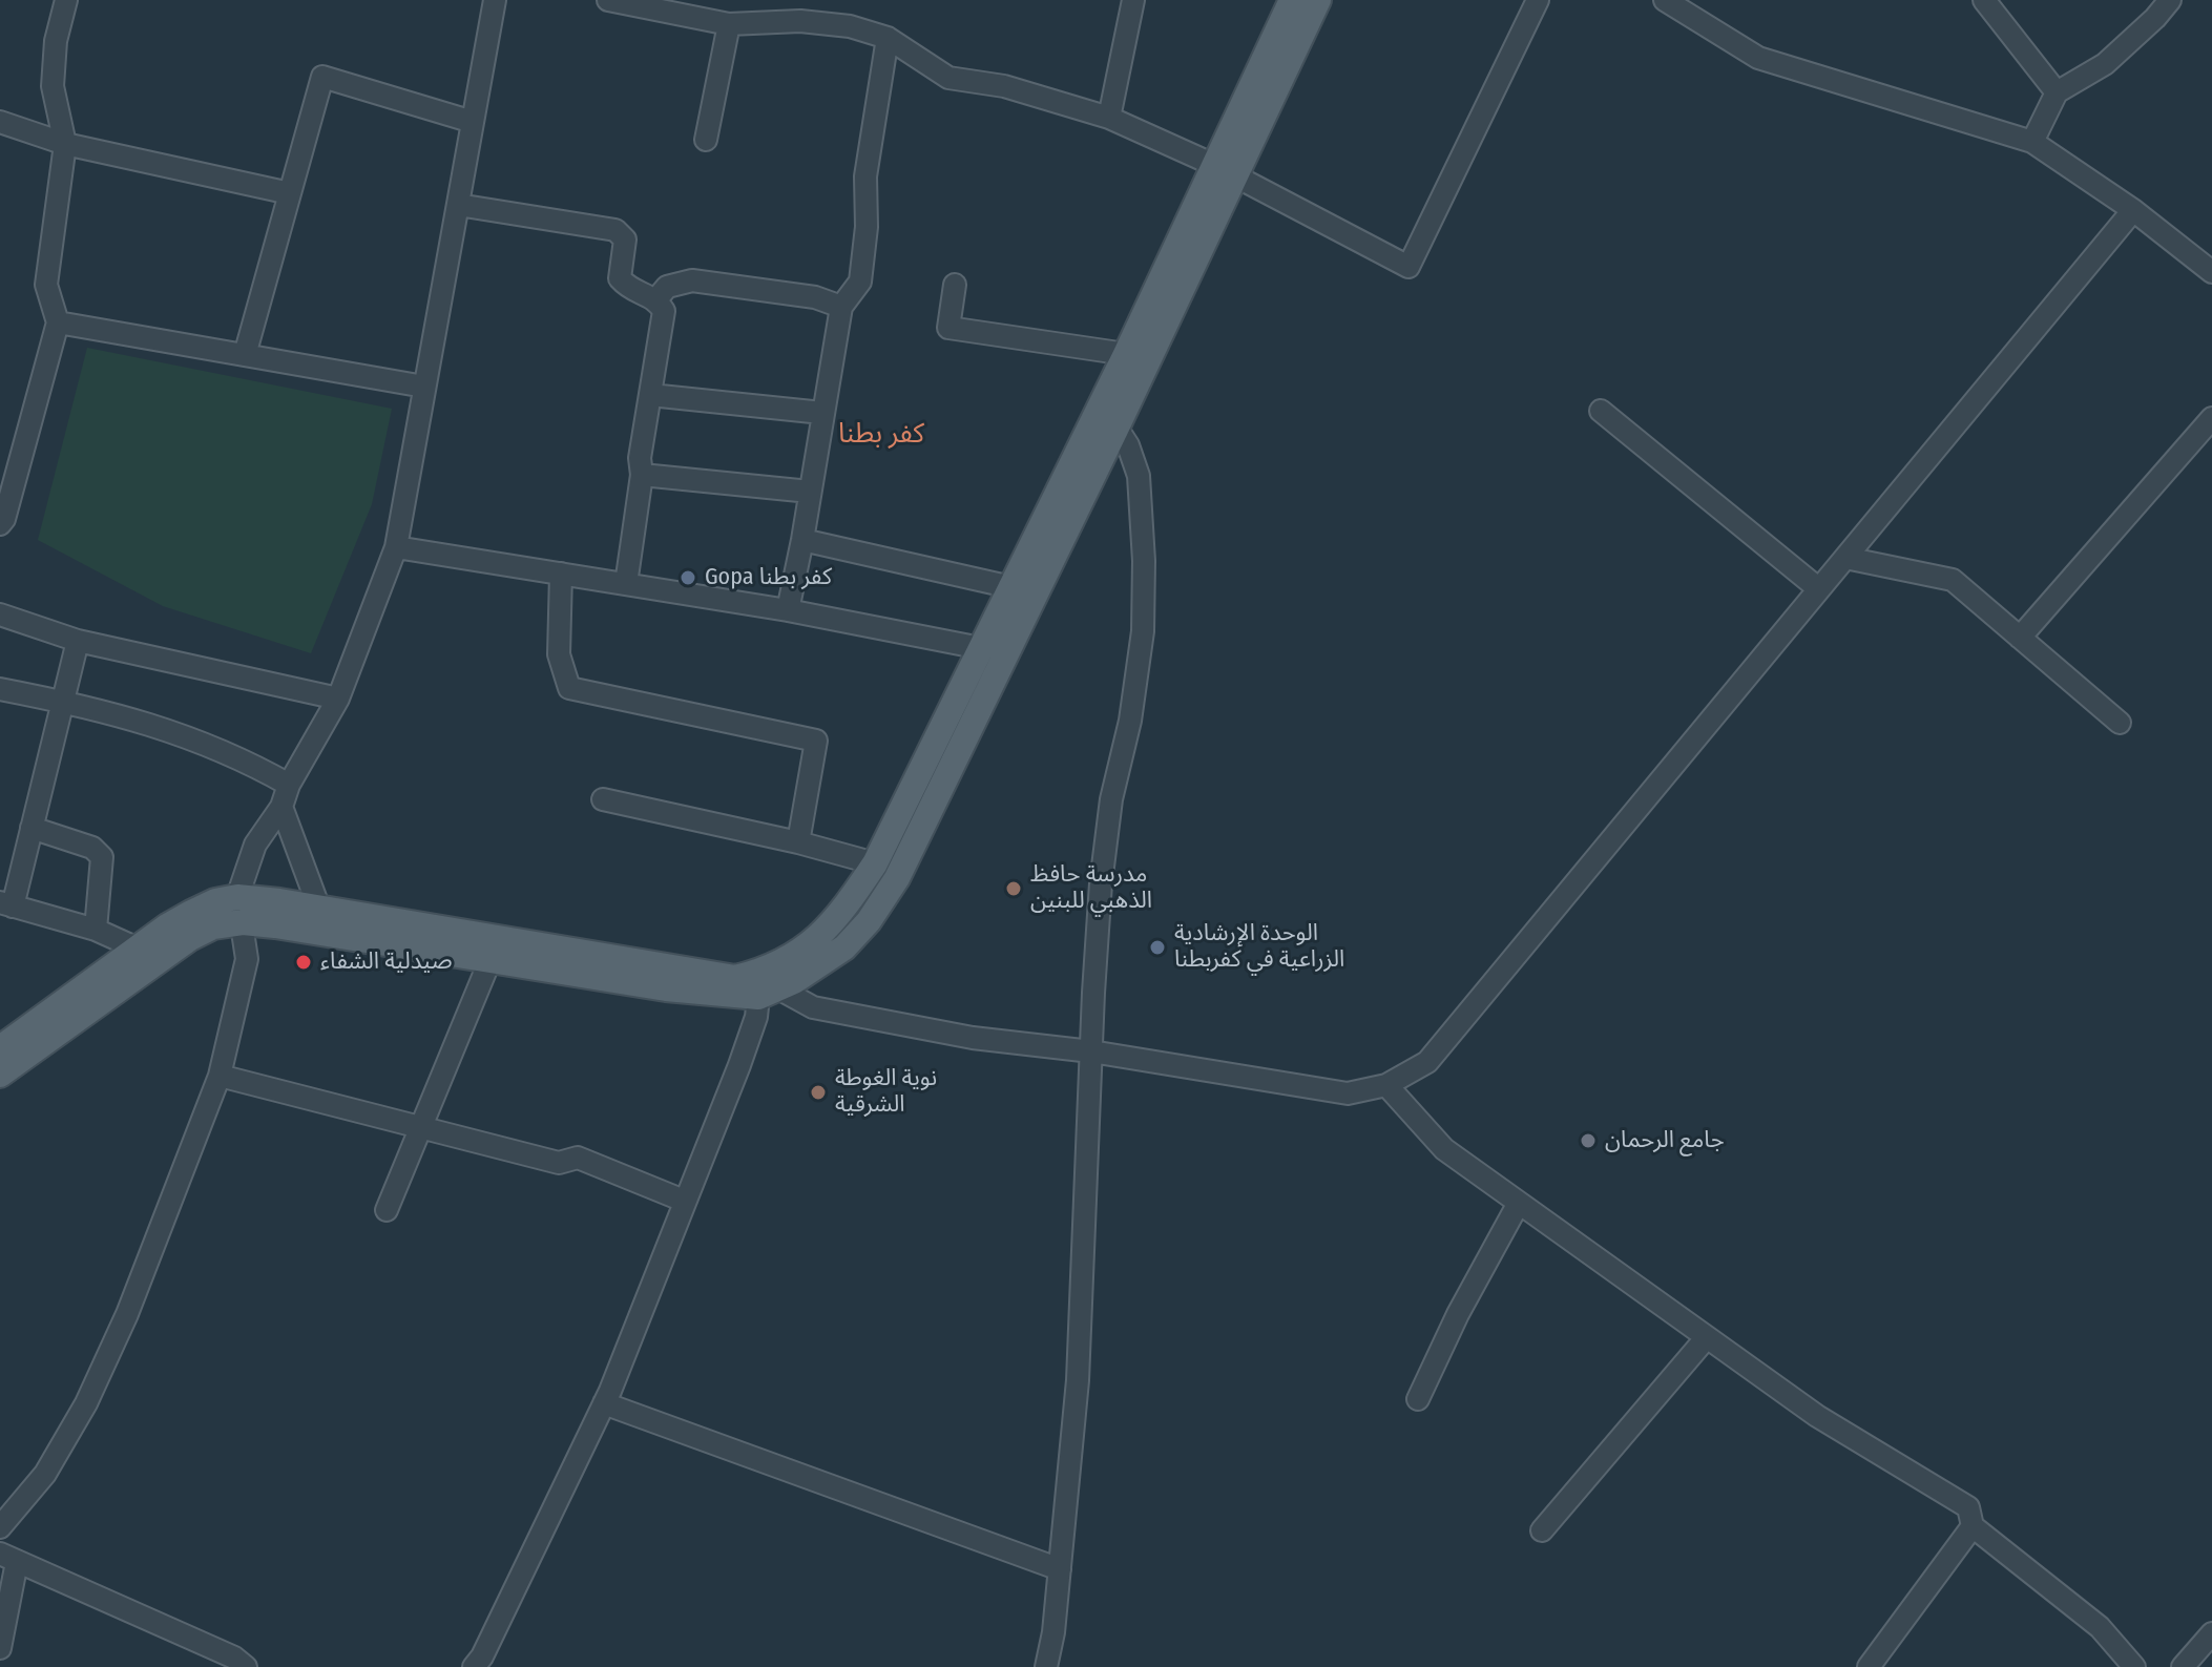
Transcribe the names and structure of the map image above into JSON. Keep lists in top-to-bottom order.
{
  "districts": ["كفر بطنا"],
  "places": [
    "Gopa كفر بطنا",
    "مدرسة حافظ الذهبي للبنين",
    "الوحدة الإرشادية الزراعية في كفربطنا",
    "صيدلية الشفاء",
    "نوية الغوطة الشرقية",
    "جامع الرحمان"
  ]
}
